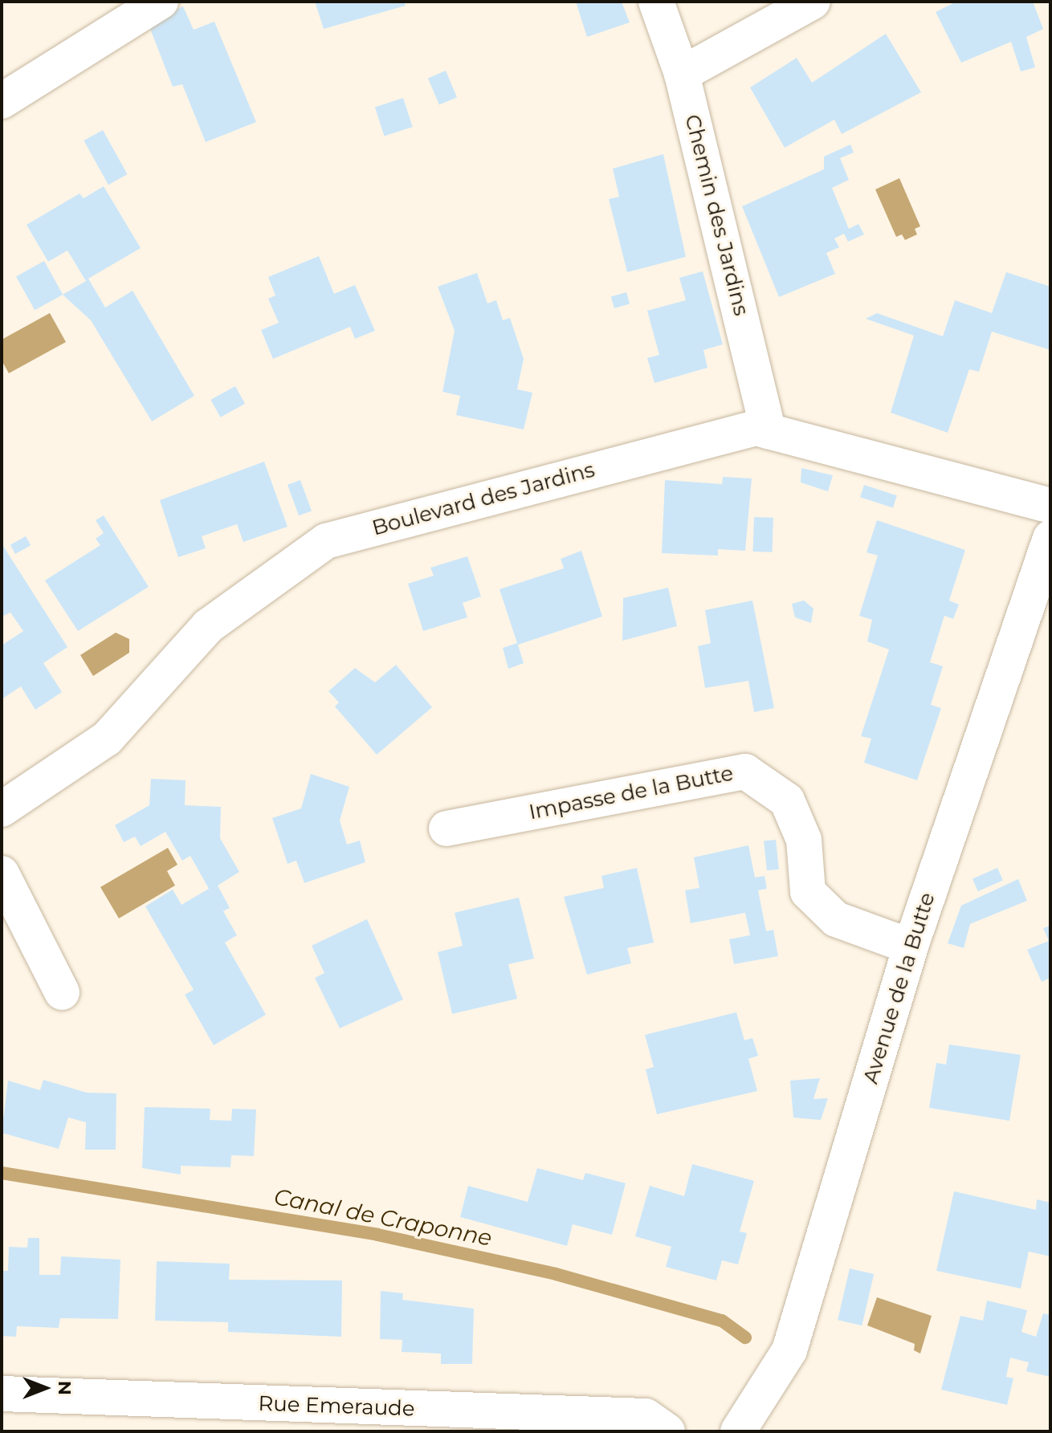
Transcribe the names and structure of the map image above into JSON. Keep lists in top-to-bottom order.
{
  "streets": {
    "street": [
      "Chemin des Jardins",
      "Boulevard des Jardins",
      "Impasse de la Butte",
      "Avenue de la Butte",
      "Rue Emeraude"
    ]
  },
  "crossings": [
    ["Chemin des Jardins", "Boulevard des Jardins"],
    ["Impasse de la Butte", "Avenue de la Butte"]
  ],
  "water": ["Canal de Craponne"],
  "north": "right"
}
